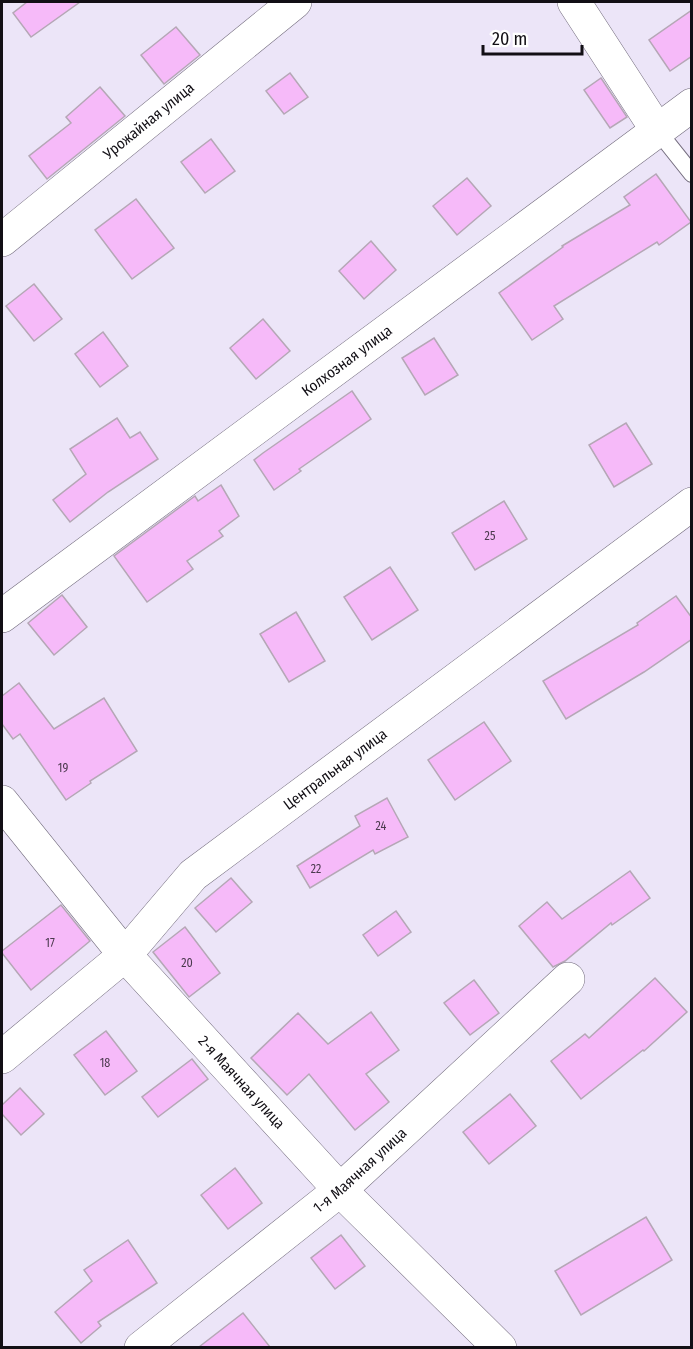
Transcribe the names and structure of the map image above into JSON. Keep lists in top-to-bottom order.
{
  "streets": {
    "street": [
      "Урожайная улица",
      "Колхозная улица",
      "Центральная улица",
      "2-я Маячная улица",
      "1-я Маячная улица"
    ]
  },
  "crossings": [
    ["Центральная улица", "2-я Маячная улица"],
    ["2-я Маячная улица", "1-я Маячная улица"]
  ],
  "house_numbers": [
    "25",
    "19",
    "24",
    "22",
    "17",
    "20",
    "18"
  ],
  "scale_bar": "20 m"
}
